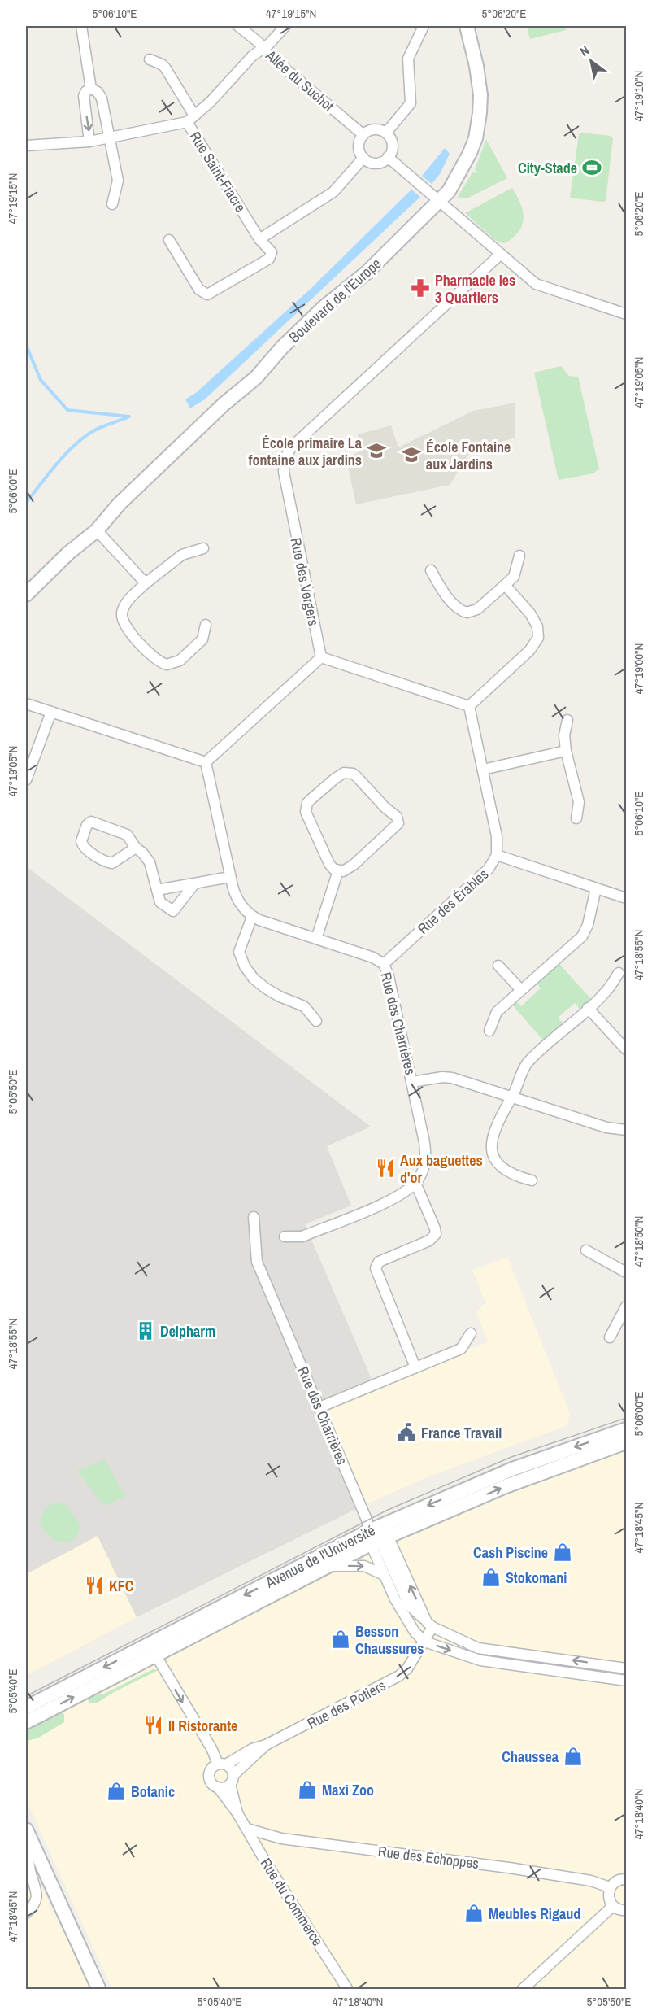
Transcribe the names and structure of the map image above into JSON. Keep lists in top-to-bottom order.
{
  "streets": {
    "main road": ["Boulevard de l'Europe", "Avenue de l'Université"],
    "street": [
      "Allée du Suchot",
      "Rue Saint-Fiacre",
      "Rue des Vergers",
      "Rue des Érables",
      "Rue des Charrières",
      "Rue des Potiers",
      "Rue des Échoppes",
      "Rue du Commerce"
    ]
  },
  "crossings": [
    ["Rue des Érables", "Rue des Charrières"],
    ["Rue des Charrières", "Avenue de l'Université"],
    ["Rue des Potiers", "Rue du Commerce"],
    ["Rue des Échoppes", "Rue du Commerce"]
  ],
  "places": {
    "sports": ["City-Stade"],
    "pharmacy": ["Pharmacie les 3 Quartiers"],
    "school or university": ["École primaire La fontaine aux jardins", "École Fontaine aux Jardins"],
    "restaurant": ["Aux baguettes d'or", "KFC", "Il Ristorante"],
    "building": ["Delpharm"],
    "public building": ["France Travail"],
    "shop": [
      "Cash Piscine",
      "Stokomani",
      "Besson Chaussures",
      "Chaussea",
      "Maxi Zoo",
      "Botanic",
      "Meubles Rigaud"
    ]
  },
  "north": "top left",
  "coordinates": [
    "5°06'10\"E",
    "47°19'15\"N",
    "5°06'20\"E",
    "47°19'10\"N",
    "47°19'05\"N",
    "5°06'00\"E",
    "47°19'00\"N",
    "47°18'55\"N",
    "5°05'50\"E",
    "47°18'50\"N",
    "47°18'45\"N",
    "5°05'40\"E",
    "47°18'40\"N"
  ]
}
